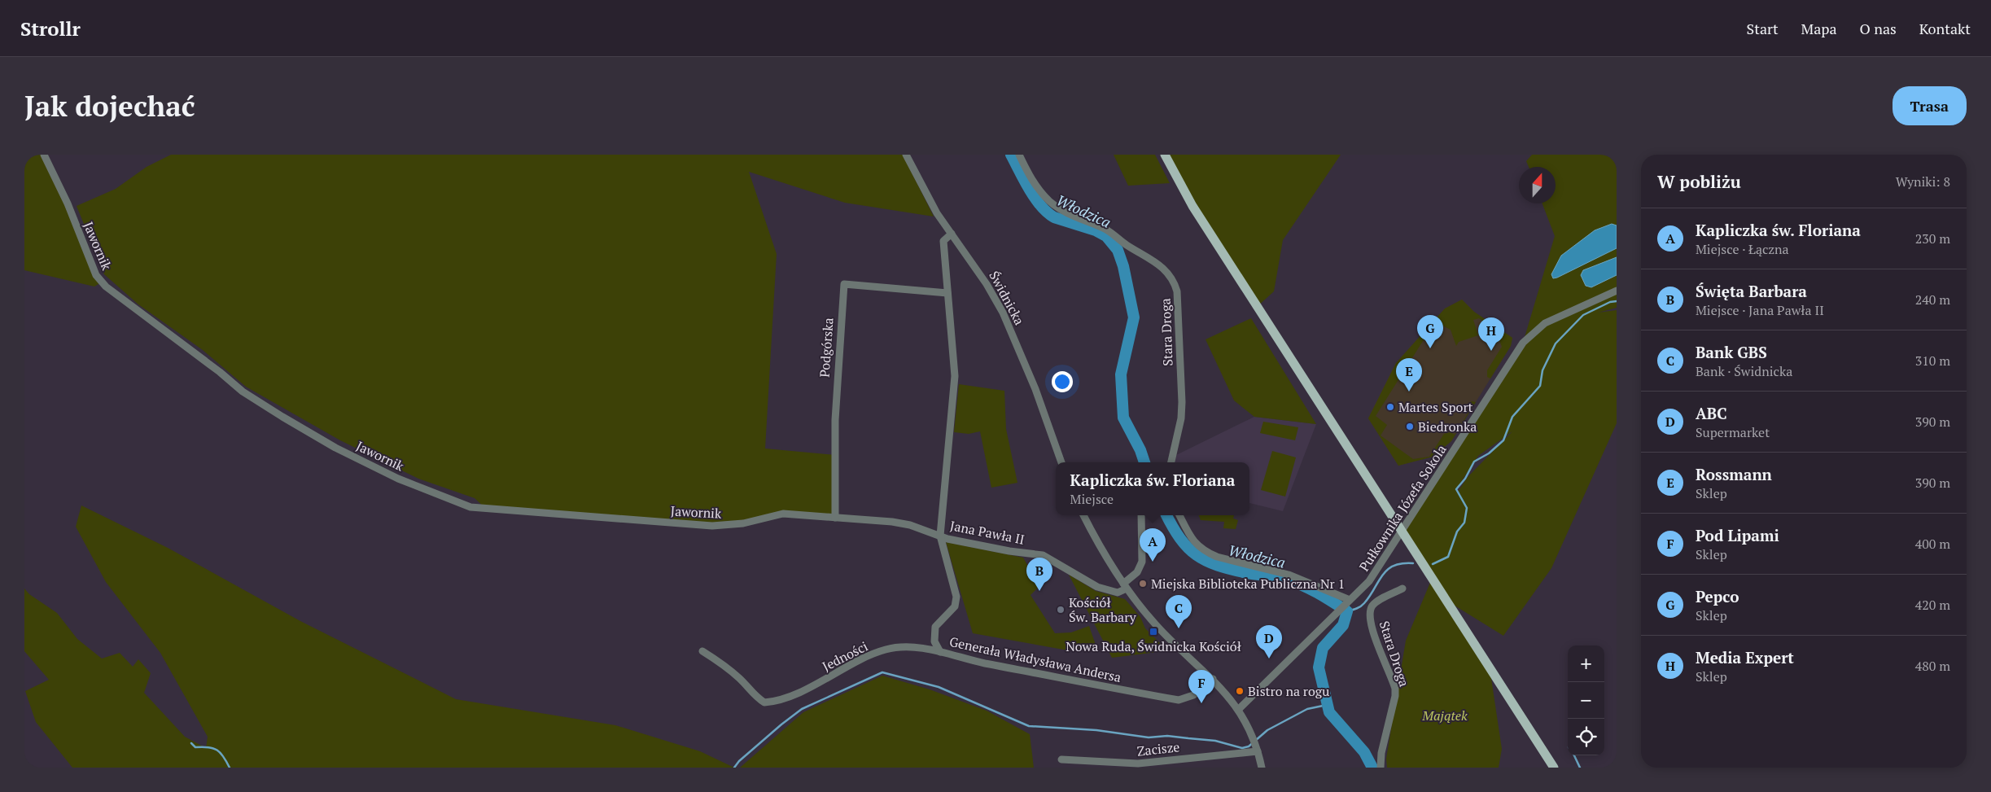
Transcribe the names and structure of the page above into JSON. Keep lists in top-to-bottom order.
{
  "streets": {
    "street": [
      "Jawornik",
      "Świdnicka",
      "Stara Droga",
      "Podgórska",
      "Pułkownika Józefa Sokola",
      "Jana Pawła II",
      "Jedności",
      "Generała Władysława Andersa",
      "Zacisze"
    ]
  },
  "crossings": [
    ["Jawornik", "Podgórska"],
    ["Jawornik", "Jana Pawła II"],
    ["Świdnicka", "Generała Władysława Andersa"],
    ["Podgórska", "Jana Pawła II"],
    ["Podgórska", "Generała Władysława Andersa"],
    ["Jana Pawła II", "Generała Władysława Andersa"],
    ["Jedności", "Generała Władysława Andersa"]
  ],
  "water": ["Włodzica"],
  "parks": ["Majątek"],
  "places": {
    "other": [
      "Martes Sport",
      "Biedronka",
      "Miejska Biblioteka Publiczna Nr 1",
      "Kościół Św. Barbary",
      "Bistro na rogu"
    ],
    "transit": ["Nowa Ruda, Świdnicka Kościół"]
  },
  "north": "top",
  "page": {
    "header": "Strollr",
    "nav": [
      "Start",
      "Mapa",
      "O nas",
      "Kontakt"
    ],
    "buttons": "Trasa",
    "title": "Jak dojechać",
    "heading": ["W pobliżu", "Wyniki: 8"],
    "list": [
      {
        "mark": "A",
        "name": "Kapliczka św. Floriana",
        "note": "Miejsce · Łączna",
        "value": "230 m"
      },
      {
        "mark": "B",
        "name": "Święta Barbara",
        "note": "Miejsce · Jana Pawła II",
        "value": "240 m"
      },
      {
        "mark": "C",
        "name": "Bank GBS",
        "note": "Bank · Świdnicka",
        "value": "310 m"
      },
      {
        "mark": "D",
        "name": "ABC",
        "note": "Supermarket",
        "value": "390 m"
      },
      {
        "mark": "E",
        "name": "Rossmann",
        "note": "Sklep",
        "value": "390 m"
      },
      {
        "mark": "F",
        "name": "Pod Lipami",
        "note": "Sklep",
        "value": "400 m"
      },
      {
        "mark": "G",
        "name": "Pepco",
        "note": "Sklep",
        "value": "420 m"
      },
      {
        "mark": "H",
        "name": "Media Expert",
        "note": "Sklep",
        "value": "480 m"
      }
    ],
    "pins": [
      "G",
      "H",
      "E",
      "A",
      "B",
      "C",
      "D",
      "F"
    ],
    "popup": ["Kapliczka św. Floriana", "Miejsce"],
    "map_buttons": ["+", "−"]
  }
}
